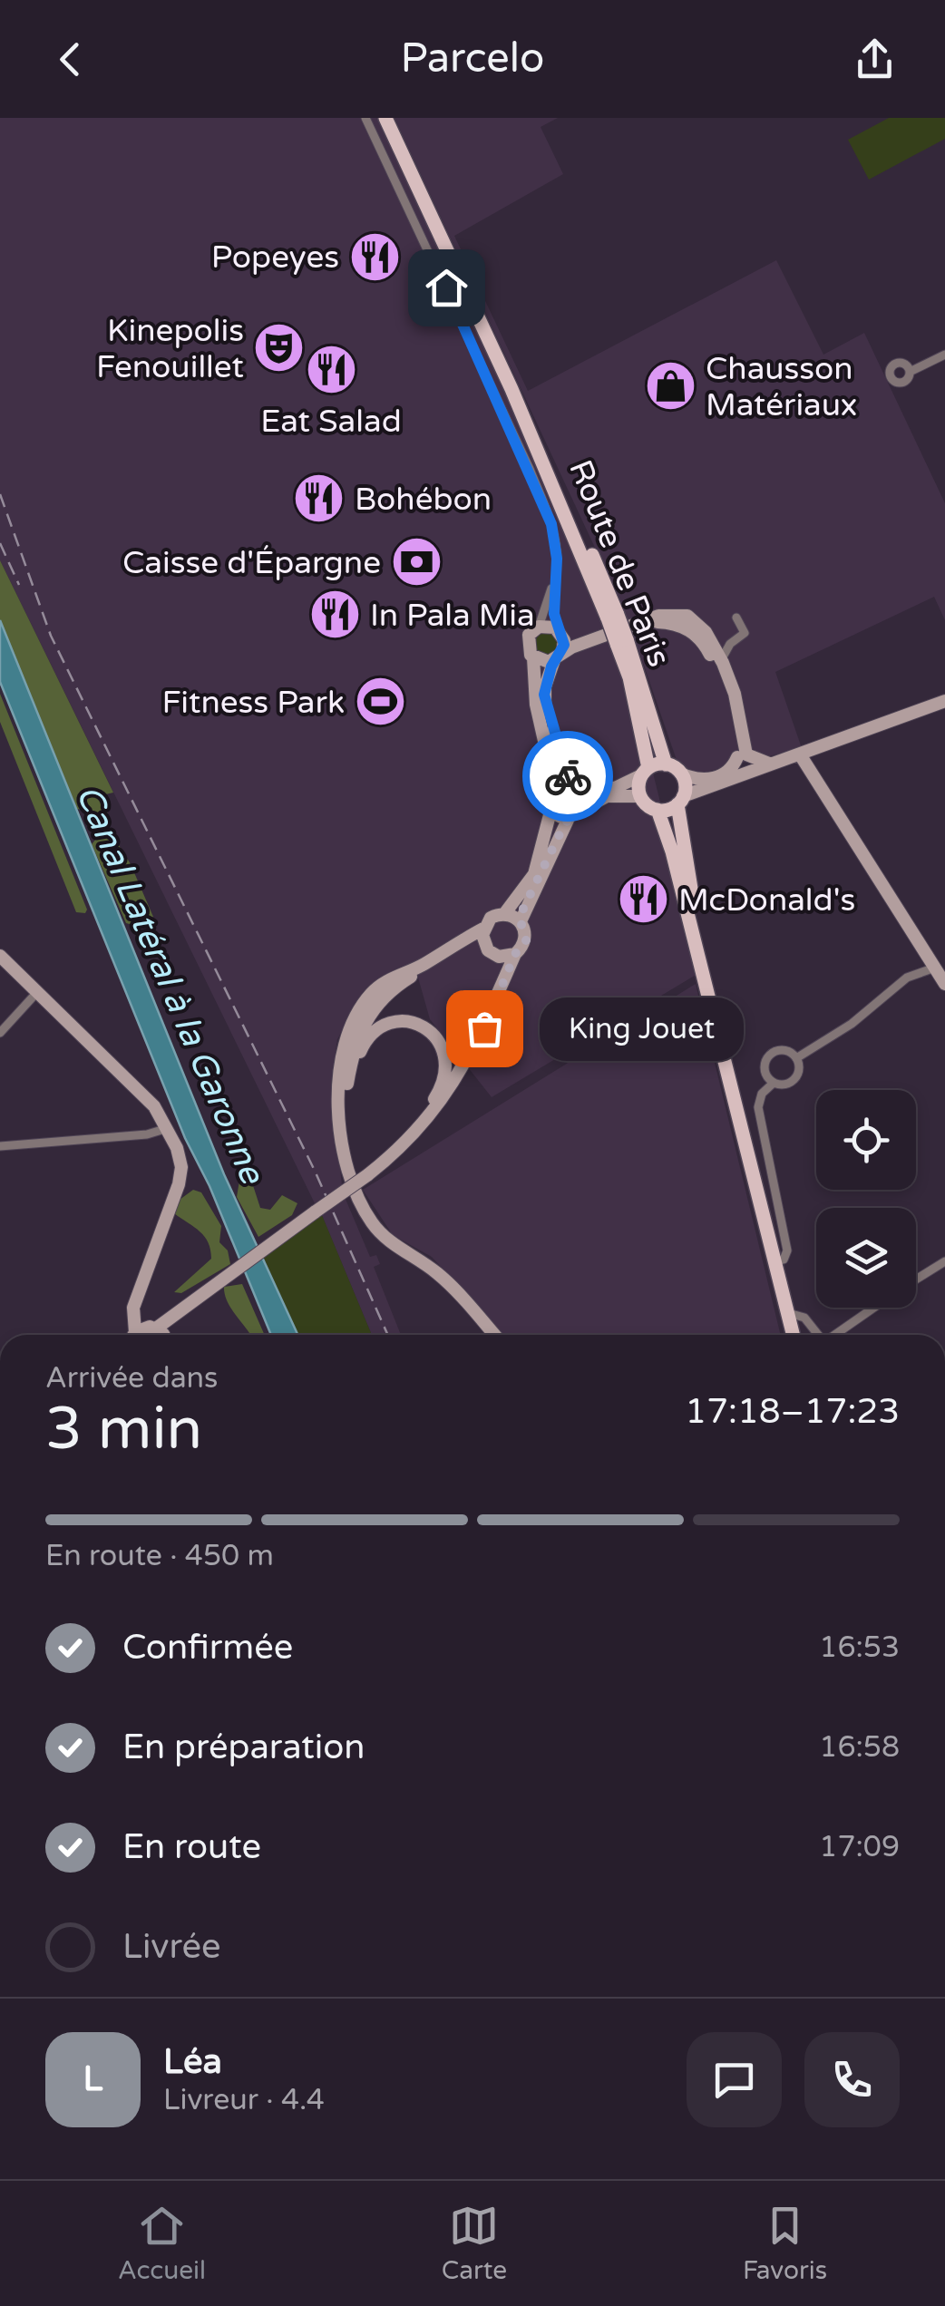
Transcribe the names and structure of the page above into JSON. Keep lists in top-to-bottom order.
{
  "streets": {
    "main road": ["Route de Paris"]
  },
  "water": ["Canal Latéral à la Garonne"],
  "places": {
    "restaurant": [
      "Popeyes",
      "Eat Salad",
      "Bohébon",
      "In Pala Mia",
      "McDonald's"
    ],
    "theatre": ["Kinepolis Fenouillet"],
    "shop": ["Chausson Matériaux"],
    "bank": ["Caisse d'Épargne"],
    "sports": ["Fitness Park"],
    "other": ["King Jouet"]
  },
  "page": {
    "header": "Parcelo",
    "bubble": "King Jouet",
    "heading": ["3 min", "Arrivée dans", "17:18–17:23"],
    "panel": ["Léa", "Livreur · 4.4"],
    "bar": "En route · 450 m",
    "list": [
      ["Confirmée", "16:53"],
      ["En préparation", "16:58"],
      ["En route", "17:09"],
      "Livrée"
    ],
    "round": "L",
    "tabs": ["Accueil", "Carte", "Favoris"]
  }
}
